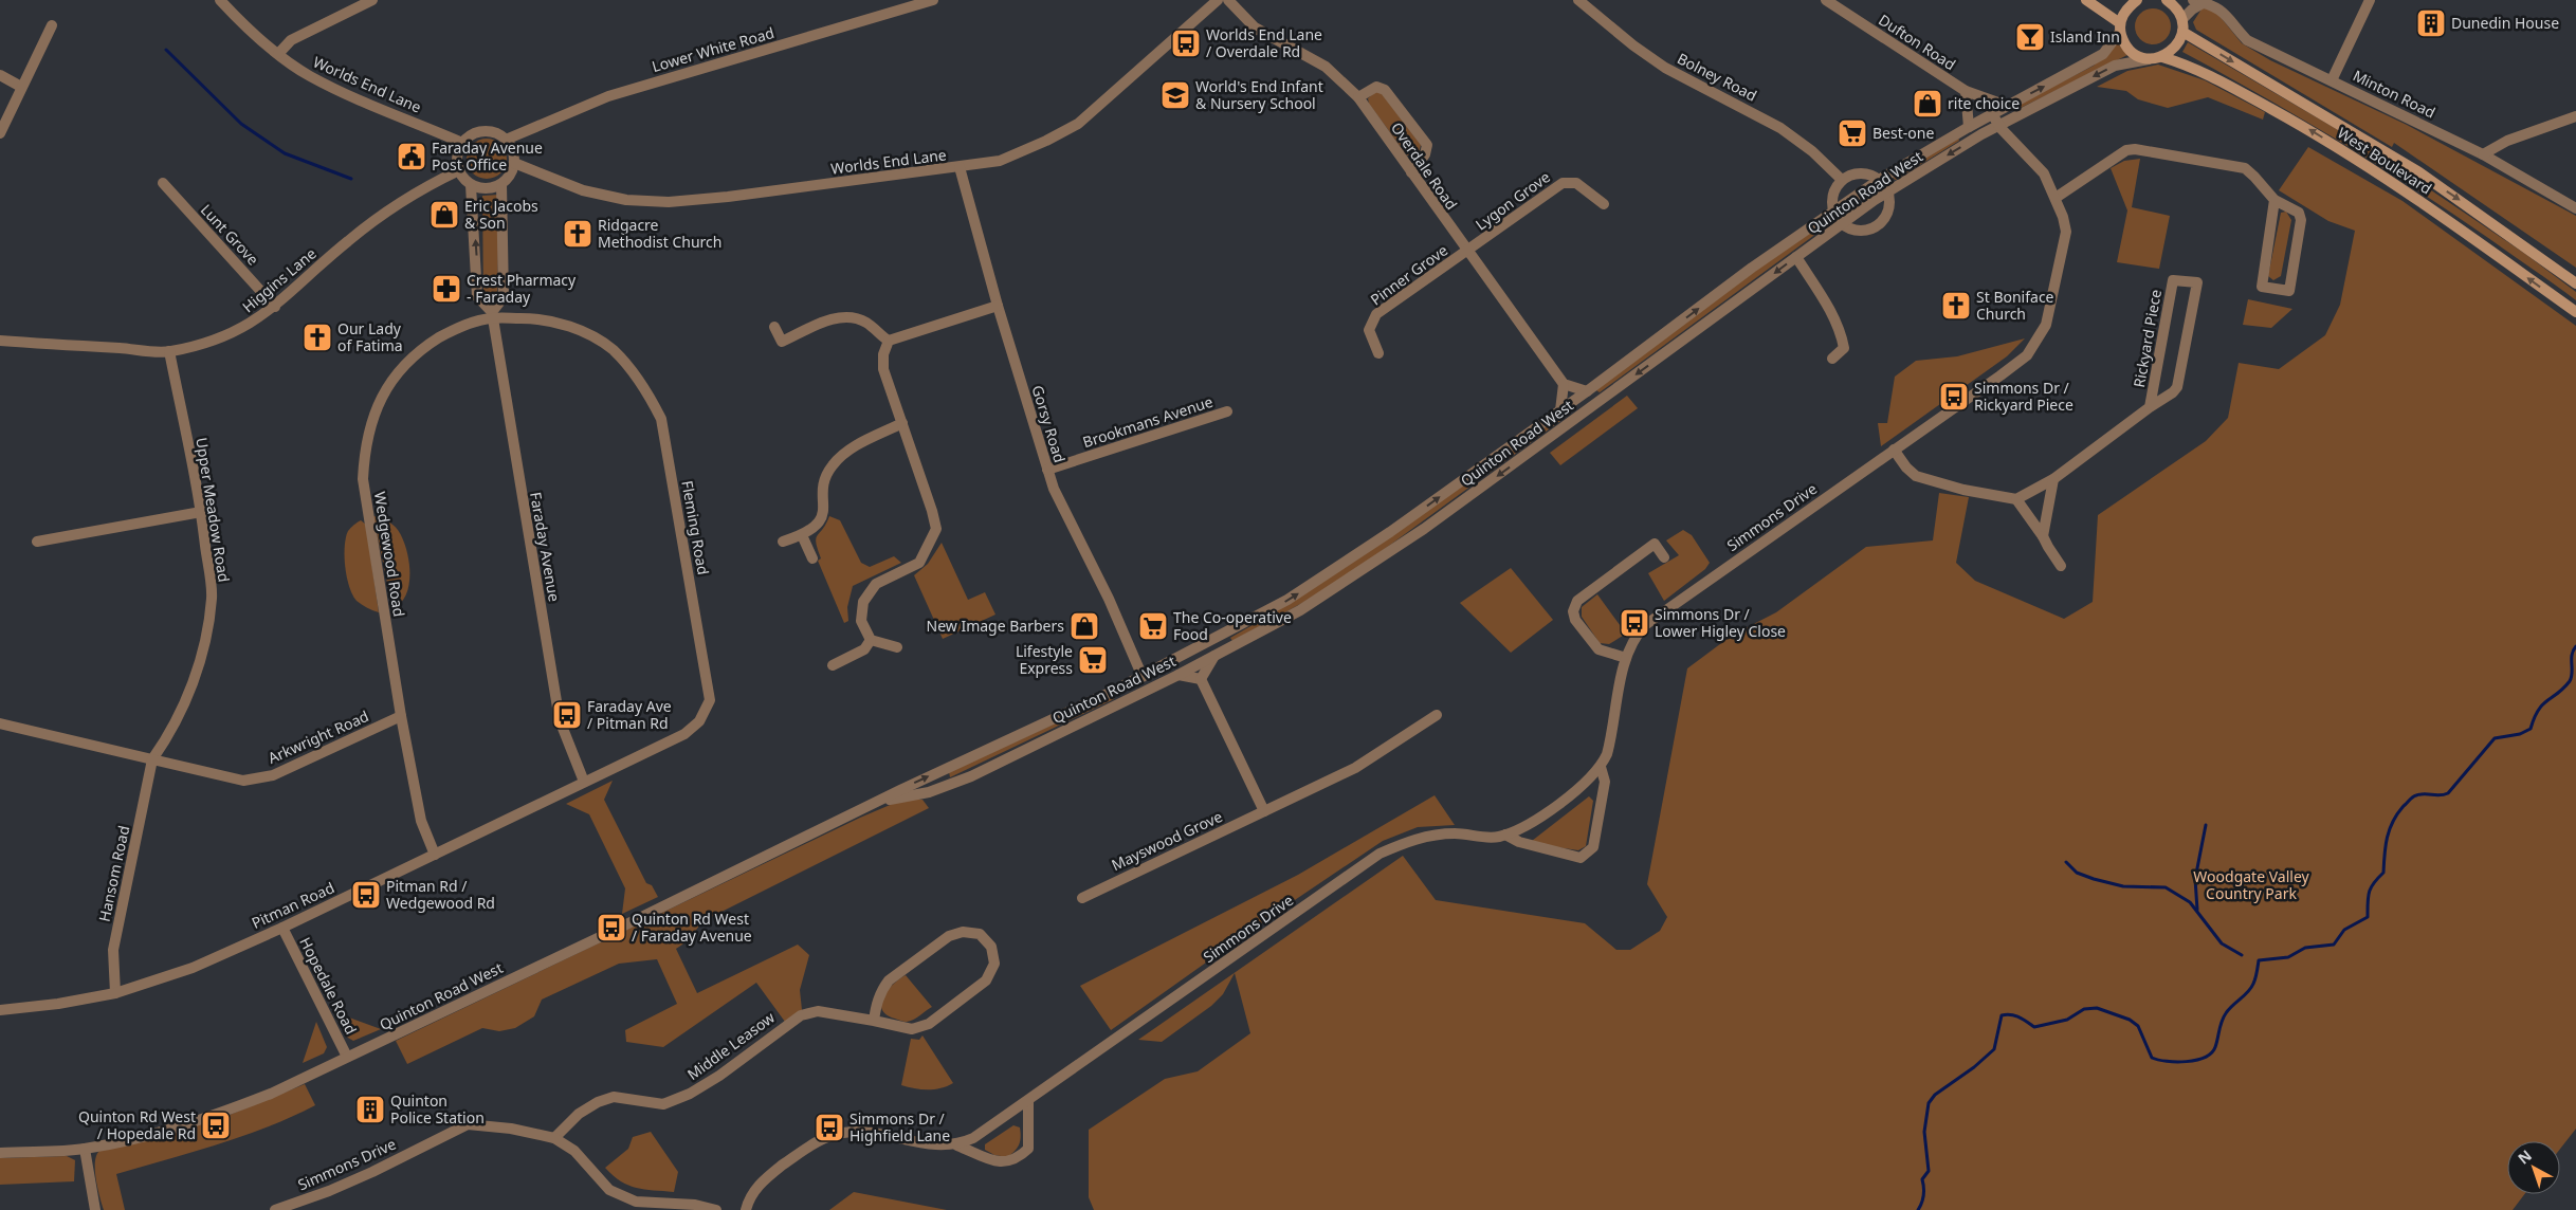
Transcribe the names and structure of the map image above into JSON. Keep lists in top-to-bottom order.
{
  "streets": {
    "main road": ["West Boulevard"],
    "street": [
      "Dufton Road",
      "Lower White Road",
      "Bolney Road",
      "Worlds End Lane",
      "Minton Road",
      "Overdale Road",
      "Quinton Road West",
      "Lygon Grove",
      "Lunt Grove",
      "Pinner Grove",
      "Higgins Lane",
      "Rickyard Piece",
      "Brookmans Avenue",
      "Gorsy Road",
      "Upper Meadow Road",
      "Simmons Drive",
      "Fleming Road",
      "Faraday Avenue",
      "Wedgewood Road",
      "Arkwright Road",
      "Mayswood Grove",
      "Hansom Road",
      "Pitman Road",
      "Hopedale Road",
      "Middle Leasow"
    ]
  },
  "crossings": [
    ["Dufton Road", "Quinton Road West"],
    ["Lower White Road", "Worlds End Lane"],
    ["Lower White Road", "Higgins Lane"],
    ["Lower White Road", "Faraday Avenue"],
    ["Worlds End Lane", "Higgins Lane"],
    ["Worlds End Lane", "Gorsy Road"],
    ["Worlds End Lane", "Faraday Avenue"],
    ["Overdale Road", "Lygon Grove"],
    ["Overdale Road", "Pinner Grove"],
    ["Quinton Road West", "Gorsy Road"],
    ["Quinton Road West", "Simmons Drive"],
    ["Quinton Road West", "Hopedale Road"],
    ["Lygon Grove", "Pinner Grove"],
    ["Lunt Grove", "Higgins Lane"],
    ["Higgins Lane", "Upper Meadow Road"],
    ["Higgins Lane", "Faraday Avenue"],
    ["Brookmans Avenue", "Gorsy Road"],
    ["Upper Meadow Road", "Arkwright Road"],
    ["Upper Meadow Road", "Hansom Road"],
    ["Simmons Drive", "Middle Leasow"],
    ["Fleming Road", "Faraday Avenue"],
    ["Fleming Road", "Wedgewood Road"],
    ["Fleming Road", "Pitman Road"],
    ["Faraday Avenue", "Wedgewood Road"],
    ["Faraday Avenue", "Pitman Road"],
    ["Wedgewood Road", "Arkwright Road"],
    ["Wedgewood Road", "Pitman Road"],
    ["Arkwright Road", "Hansom Road"],
    ["Hansom Road", "Pitman Road"],
    ["Pitman Road", "Hopedale Road"]
  ],
  "parks": ["Woodgate Valley Country Park"],
  "places": {
    "building": ["Dunedin House", "Quinton Police Station"],
    "bar": ["Island Inn"],
    "bus stop": [
      "Worlds End Lane / Overdale Rd",
      "Simmons Dr / Rickyard Piece",
      "Simmons Dr / Lower Higley Close",
      "Faraday Ave / Pitman Rd",
      "Pitman Rd / Wedgewood Rd",
      "Quinton Rd West / Faraday Avenue",
      "Quinton Rd West / Hopedale Rd",
      "Simmons Dr / Highfield Lane"
    ],
    "school or university": ["World's End Infant & Nursery School"],
    "shop": ["rite choice", "Eric Jacobs & Son", "New Image Barbers"],
    "supermarket": ["Best-one", "The Co-operative Food", "Lifestyle Express"],
    "public building": ["Faraday Avenue Post Office"],
    "church": ["Ridgacre Methodist Church", "St Boniface Church", "Our Lady of Fatima"],
    "pharmacy": ["Crest Pharmacy - Faraday"]
  },
  "north": "top left"
}
